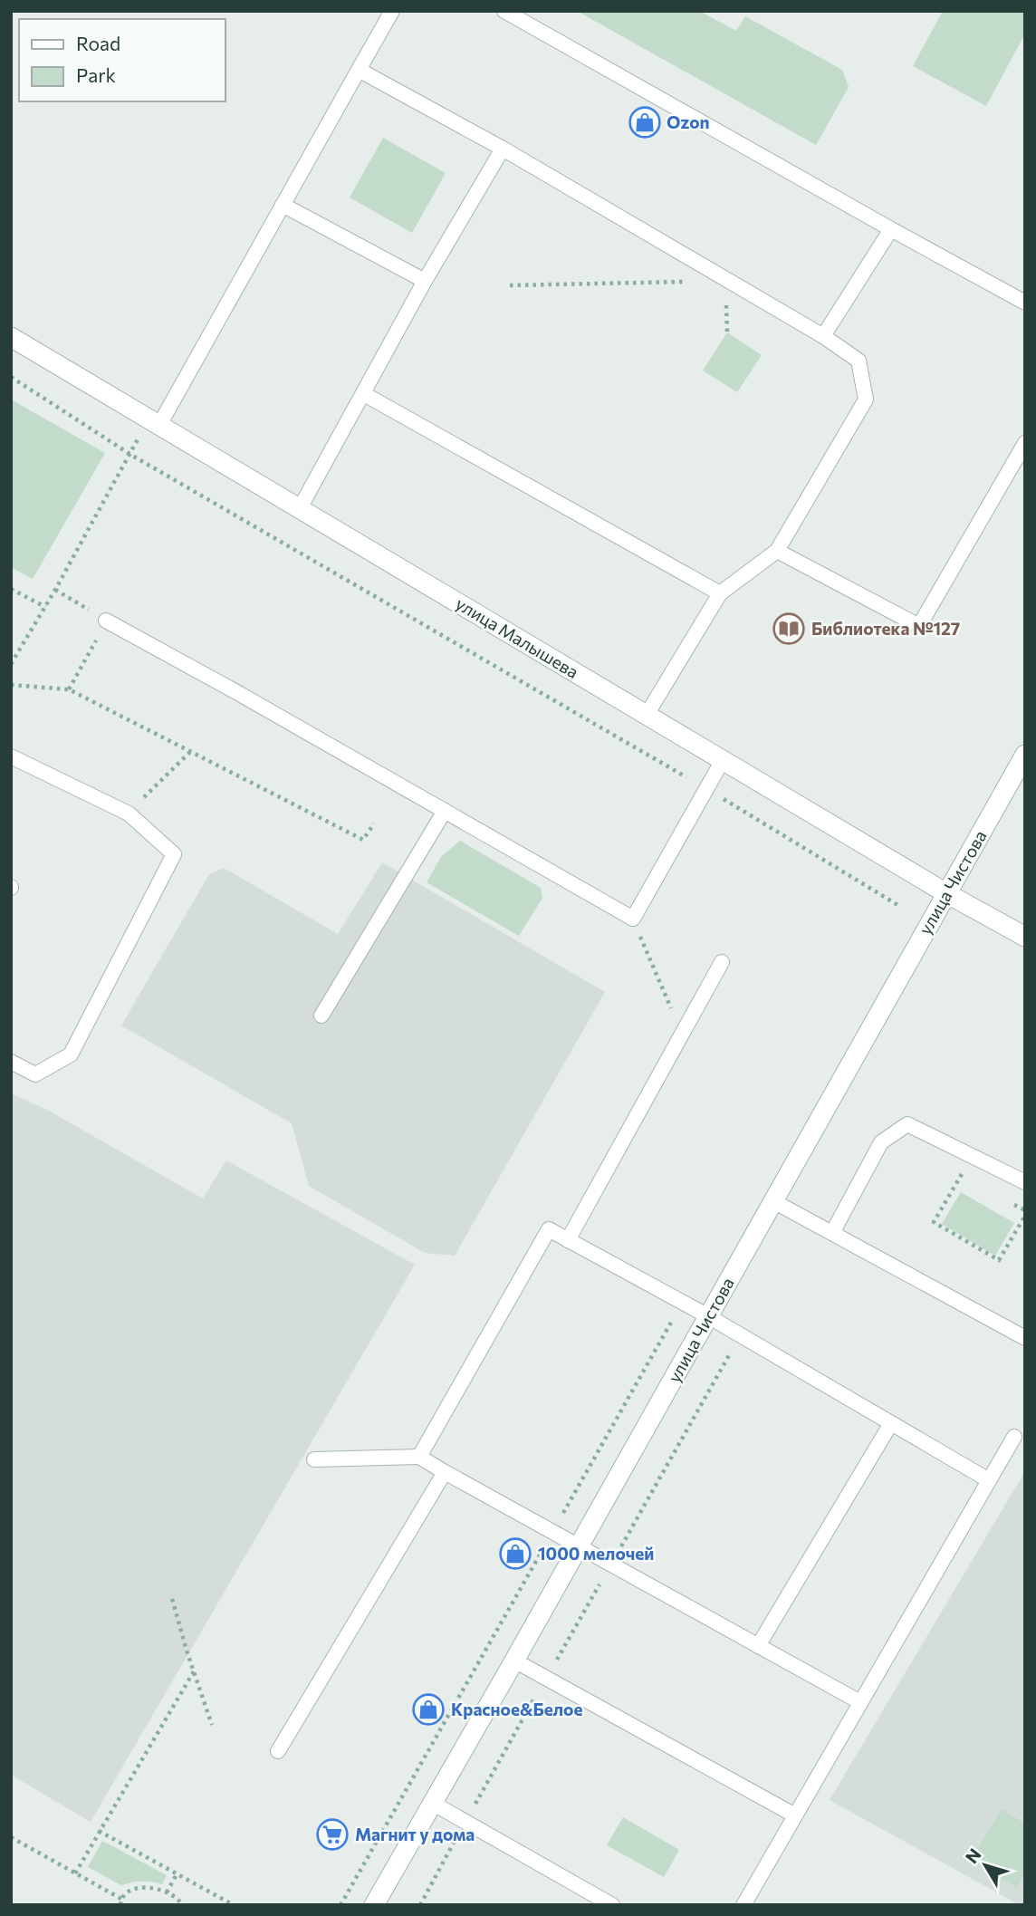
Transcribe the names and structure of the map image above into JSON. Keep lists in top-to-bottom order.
{
  "streets": {
    "street": ["улица Малышева", "улица Чистова"]
  },
  "crossings": [
    ["улица Малышева", "улица Чистова"]
  ],
  "places": {
    "shop": ["Ozon", "1000 мелочей", "Красное&Белое"],
    "library": ["Библиотека №127"],
    "supermarket": ["Магнит у дома"]
  },
  "legend": ["Road", "Park"],
  "north": "top left"
}
